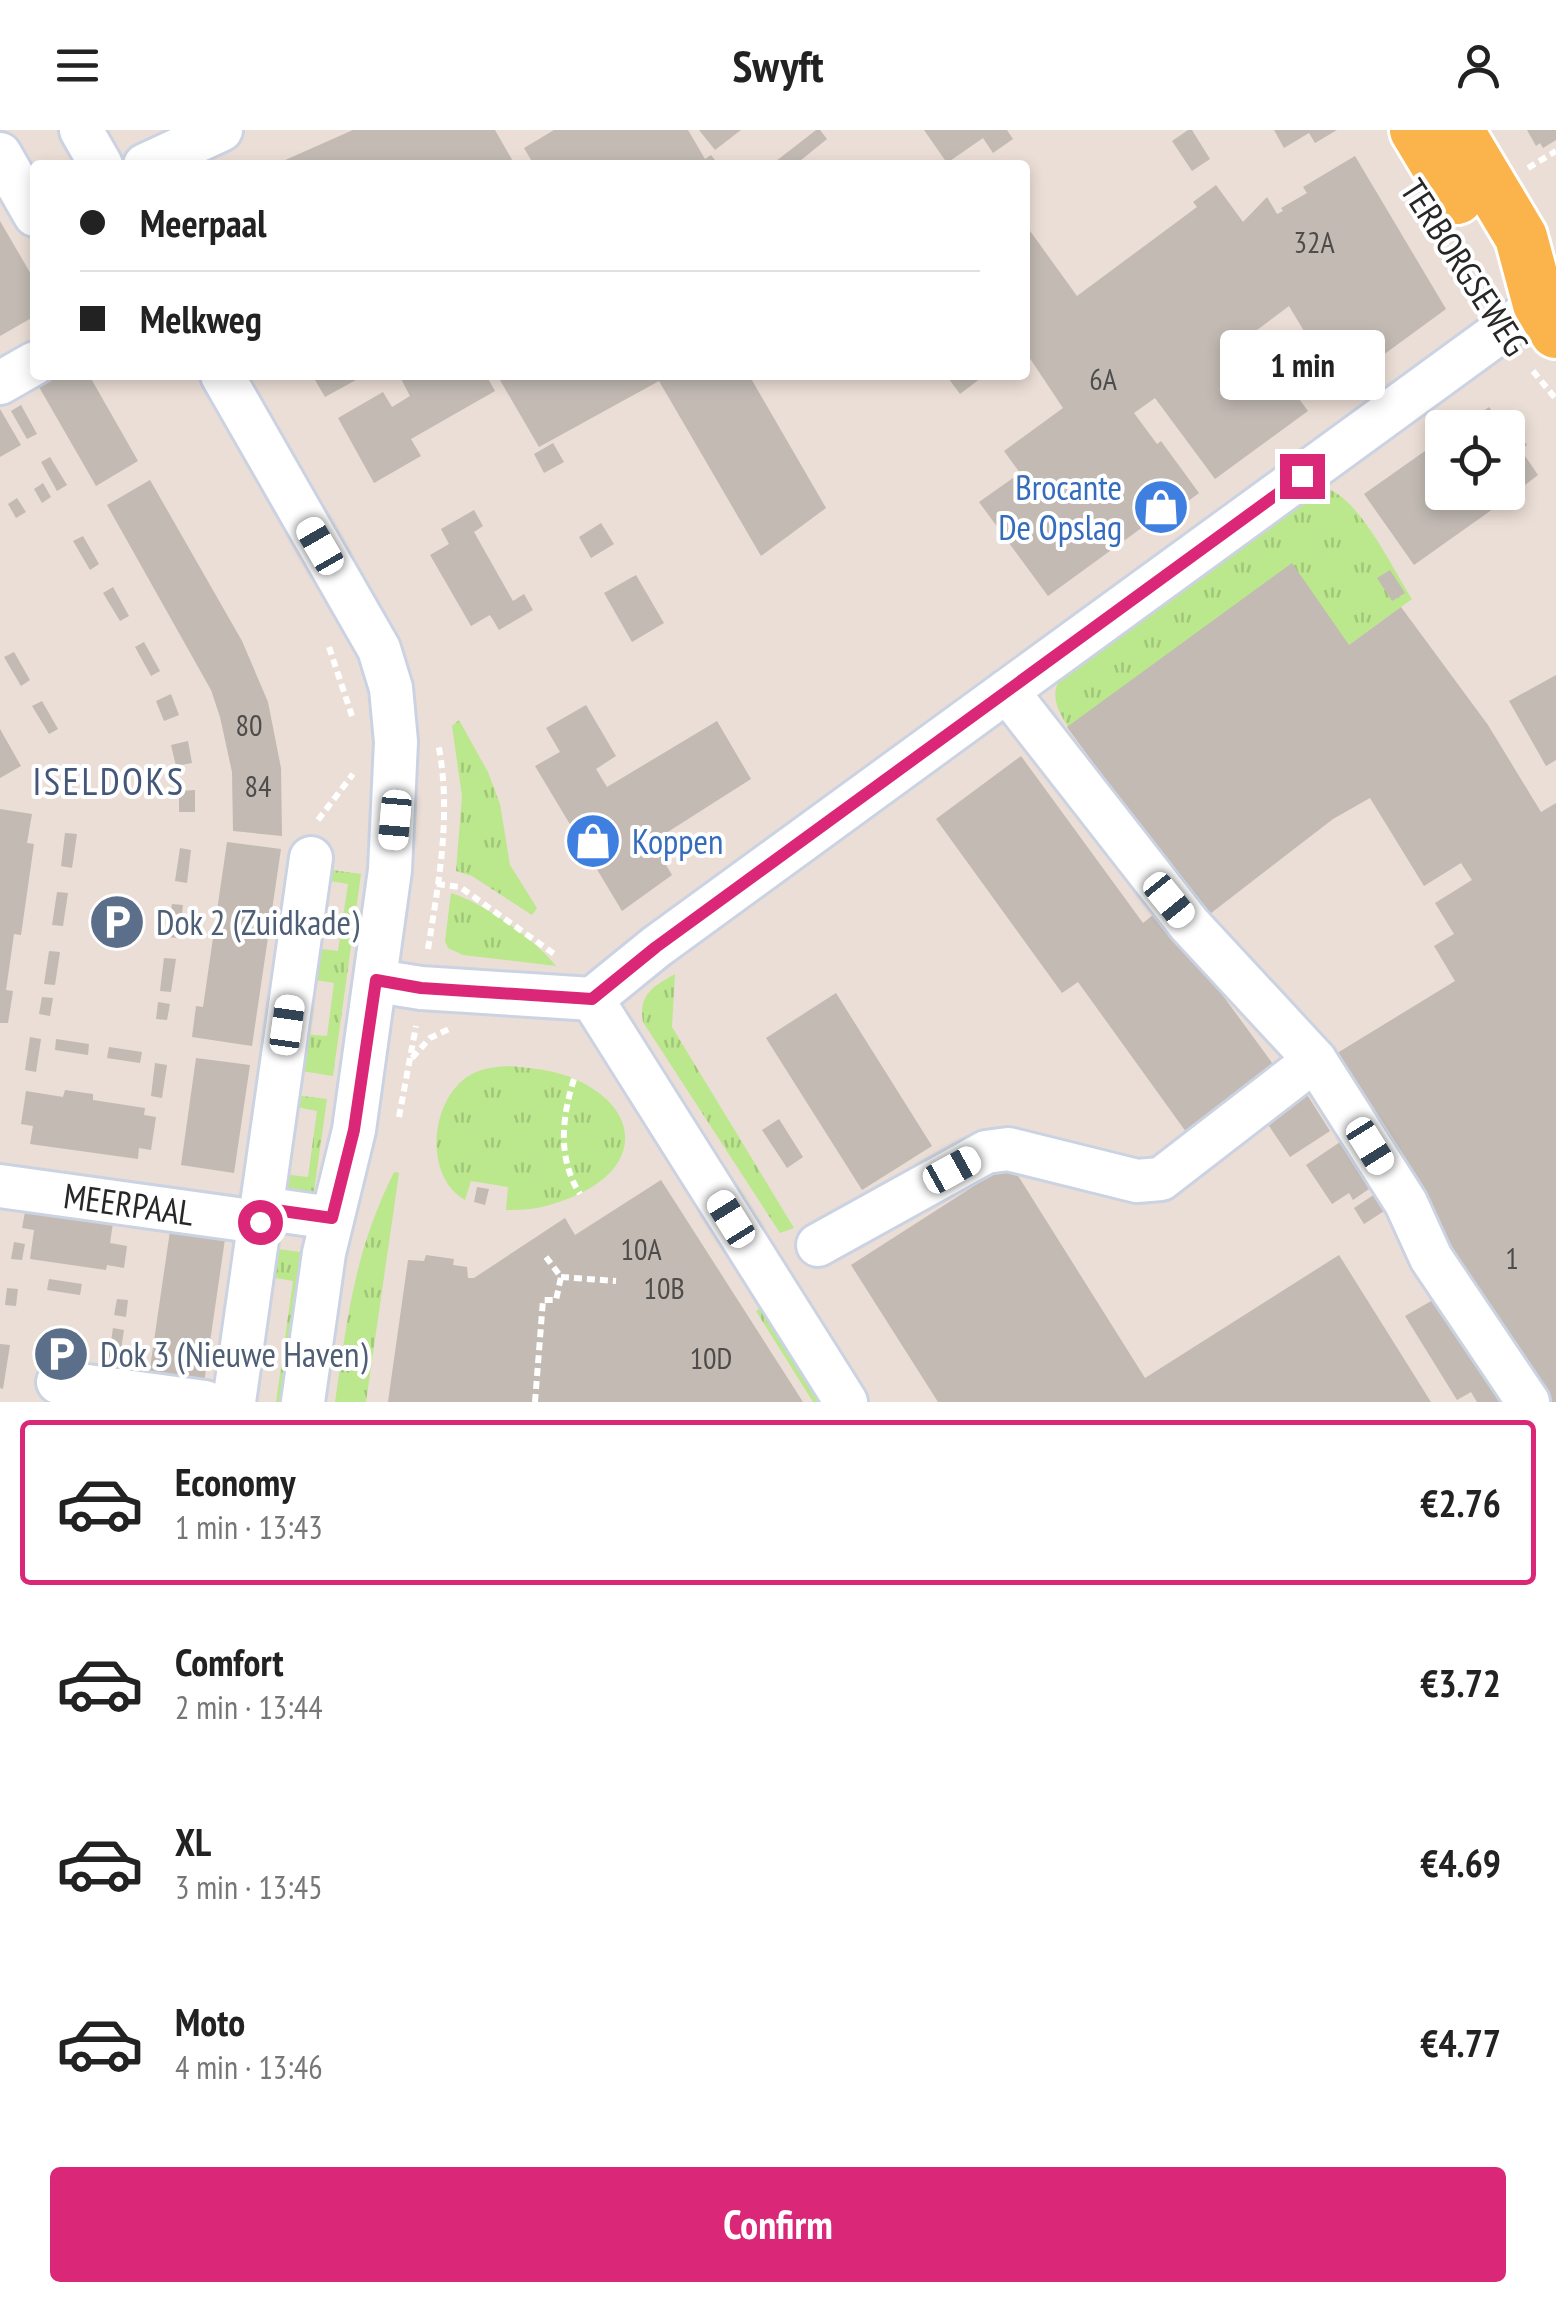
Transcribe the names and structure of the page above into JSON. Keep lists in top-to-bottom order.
{
  "streets": {
    "main road": ["TERBORGSEWEG"],
    "street": ["MEERPAAL"]
  },
  "districts": ["ISELDOKS"],
  "places": {
    "shop": ["Brocante De Opslag", "Koppen"],
    "parking": ["Dok 2 (Zuidkade)", "Dok 3 (Nieuwe Haven)"]
  },
  "house_numbers": [
    "32A",
    "6A",
    "80",
    "84",
    "10A",
    "1",
    "10B",
    "10D"
  ],
  "page": {
    "header": "Swyft",
    "banner": ["Meerpaal", "Melkweg"],
    "bubble": "1 min",
    "list": [
      {
        "name": "Economy",
        "note": "1 min · 13:43",
        "value": "€2.76"
      },
      {
        "name": "Comfort",
        "note": "2 min · 13:44",
        "value": "€3.72"
      },
      {
        "name": "XL",
        "note": "3 min · 13:45",
        "value": "€4.69"
      },
      {
        "name": "Moto",
        "note": "4 min · 13:46",
        "value": "€4.77"
      }
    ],
    "buttons": "Confirm"
  }
}
